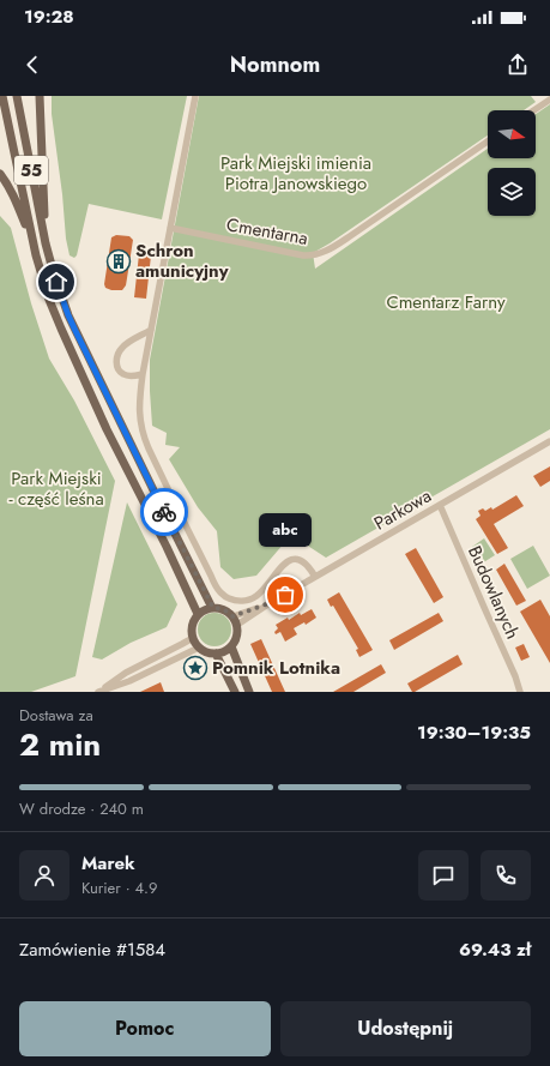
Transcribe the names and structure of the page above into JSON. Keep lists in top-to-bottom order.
{
  "streets": {
    "main road": ["55"],
    "street": ["Cmentarna", "Parkowa", "Budowlanych"]
  },
  "crossings": [
    ["55", "Parkowa"],
    ["Parkowa", "Budowlanych"]
  ],
  "parks": ["Park Miejski imienia Piotra Janowskiego", "Cmentarz Farny", "Park Miejski - część leśna"],
  "places": {
    "building": ["Schron amunicyjny"],
    "other": ["abc"],
    "place": ["Pomnik Lotnika"]
  },
  "north": "right",
  "page": {
    "status": "19:28",
    "header": "Nomnom",
    "bubble": "abc",
    "heading": ["2 min", "Dostawa za", "19:30–19:35"],
    "panel": [
      "Marek",
      "Kurier · 4.9",
      "Zamówienie #1584",
      "69.43 zł"
    ],
    "bar": "W drodze · 240 m",
    "buttons": ["Pomoc", "Udostępnij"]
  }
}
